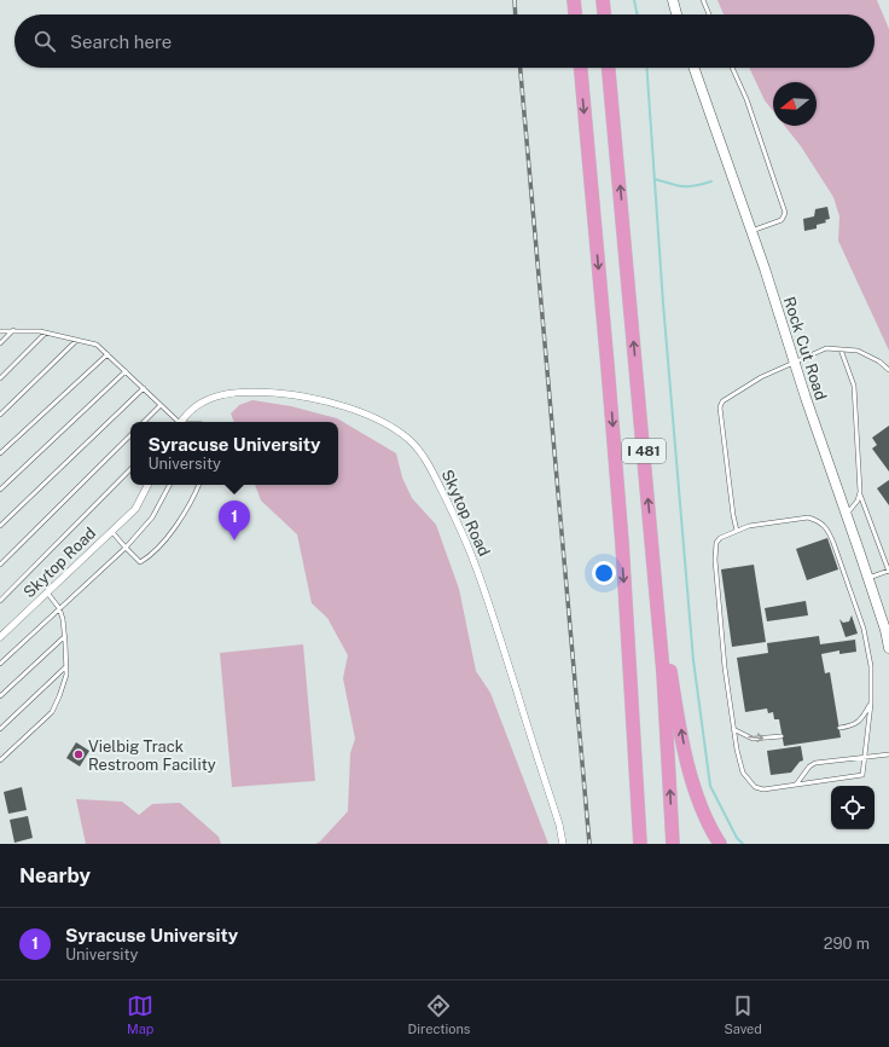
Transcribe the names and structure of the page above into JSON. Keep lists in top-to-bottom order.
{
  "streets": {
    "highway": ["I 481"],
    "street": ["Rock Cut Road", "Skytop Road"]
  },
  "places": ["Vielbig Track Restroom Facility"],
  "north": "left",
  "page": {
    "search": "Search here",
    "popup": ["Syracuse University", "University"],
    "pins": "1",
    "heading": "Nearby",
    "list": [
      {
        "mark": "1",
        "name": "Syracuse University",
        "note": "University",
        "value": "290 m"
      }
    ],
    "nav": ["Map", "Directions", "Saved"]
  }
}
